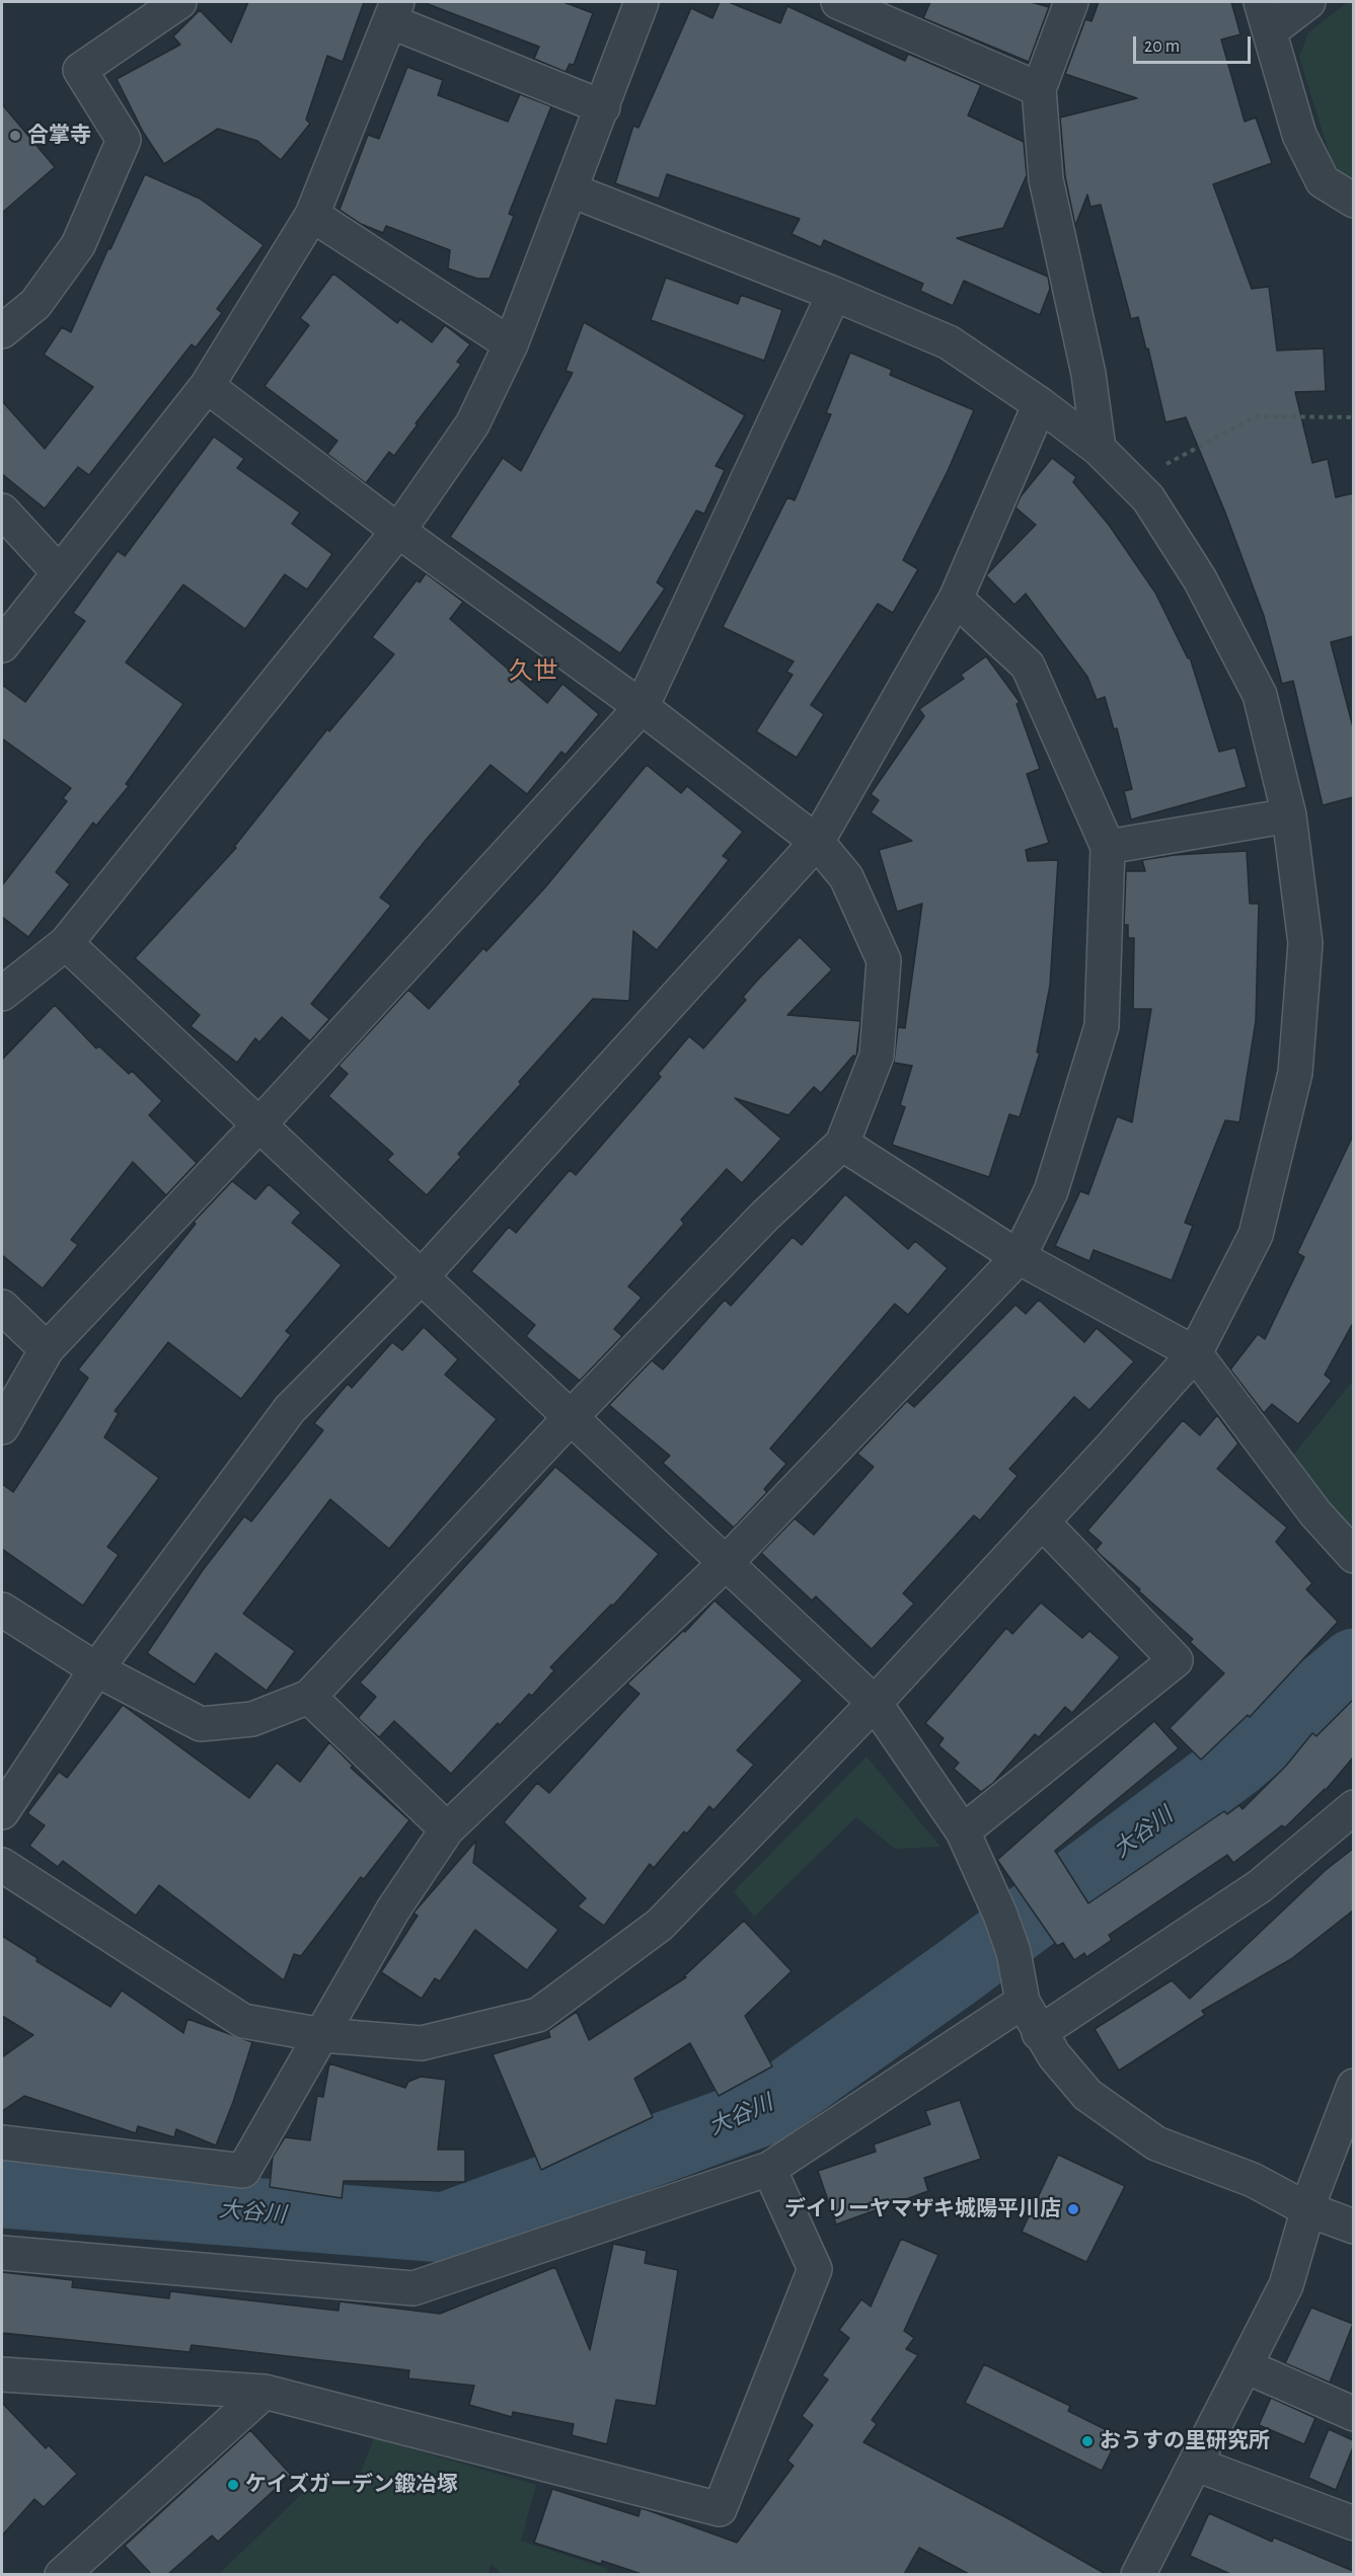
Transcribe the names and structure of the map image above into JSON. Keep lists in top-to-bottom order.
{
  "districts": ["久世"],
  "water": ["大谷川"],
  "places": [
    "合掌寺",
    "デイリーヤマザキ城陽平川店",
    "おうすの里研究所",
    "ケイズガーデン鍛冶塚"
  ],
  "scale_bar": "20 m"
}
